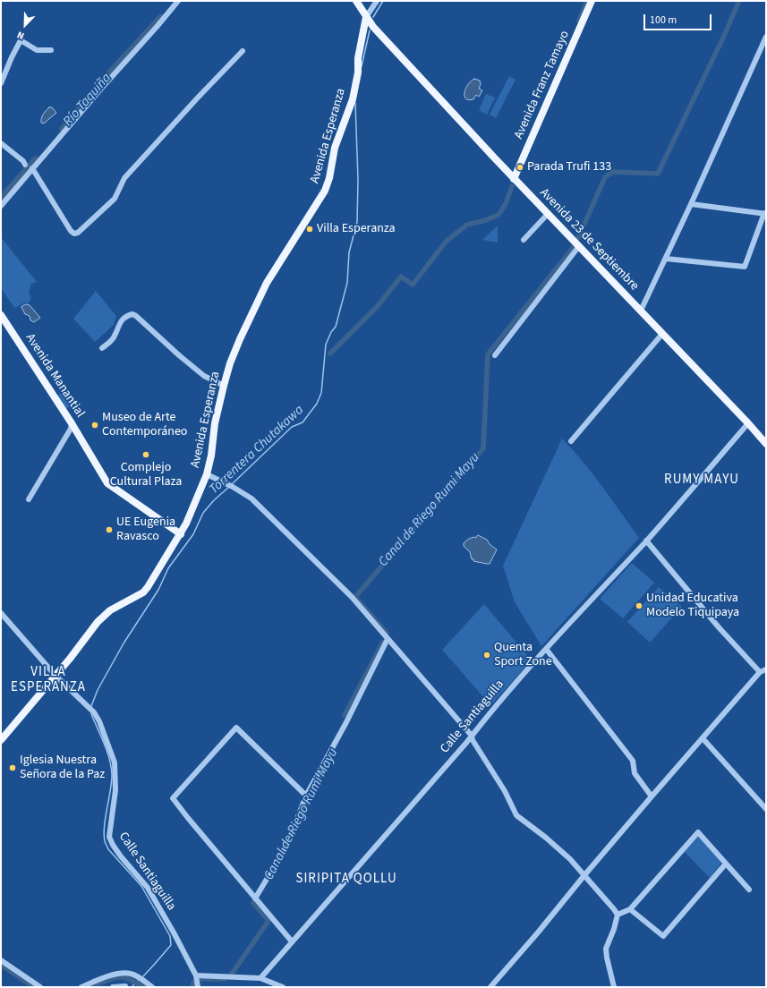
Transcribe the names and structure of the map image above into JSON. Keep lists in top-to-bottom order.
{
  "streets": {
    "main road": [
      "Avenida Franz Tamayo",
      "Avenida Esperanza",
      "Avenida 23 de Septiembre",
      "Avenida Manantial"
    ],
    "street": ["Calle Santiaguilla"]
  },
  "crossings": [
    ["Avenida Franz Tamayo", "Avenida 23 de Septiembre"],
    ["Avenida Esperanza", "Avenida 23 de Septiembre"],
    ["Avenida Esperanza", "Avenida Manantial"],
    ["Avenida Esperanza", "Calle Santiaguilla"],
    ["Avenida 23 de Septiembre", "Calle Santiaguilla"]
  ],
  "districts": ["RUMY MAYU", "VILLA ESPERANZA", "SIRIPITA QOLLU"],
  "water": ["Río Taquiña", "Torrentera Chutakawa", "Canal de Riego Rumi Mayu"],
  "places": [
    "Parada Trufi 133",
    "Villa Esperanza",
    "Museo de Arte Contemporáneo",
    "Complejo Cultural Plaza",
    "UE Eugenia Ravasco",
    "Unidad Educativa Modelo Tiquipaya",
    "Quenta Sport Zone",
    "Iglesia Nuestra Señora de la Paz"
  ],
  "scale_bar": "100 m",
  "north": "bottom left"
}
